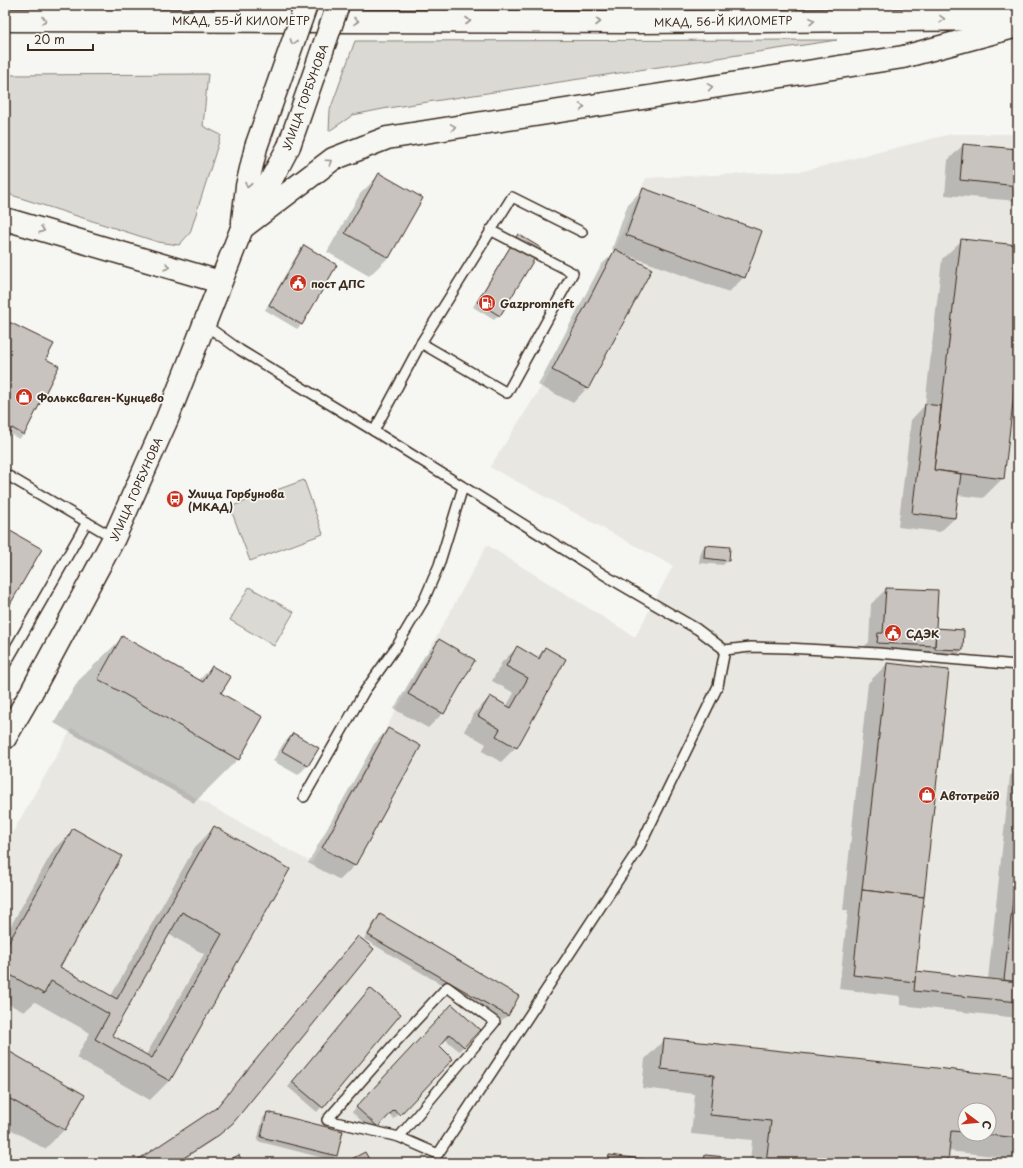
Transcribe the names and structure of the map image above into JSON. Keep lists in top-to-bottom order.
{
  "streets": {
    "main road": ["МКАД, 55-Й КИЛОМЕТР", "МКАД, 56-Й КИЛОМЕТР", "УЛИЦА ГОРБУНОВА"]
  },
  "crossings": [
    ["МКАД, 55-Й КИЛОМЕТР", "МКАД, 56-Й КИЛОМЕТР"]
  ],
  "places": {
    "public building": ["пост ДПС", "СДЭК"],
    "fuel station": ["Gazpromneft"],
    "shop": ["Фольксваген-Кунцево", "Автотрейд"],
    "bus stop": ["Улица Горбунова (МКАД)"]
  },
  "scale_bar": "20 m",
  "north": "right"
}
